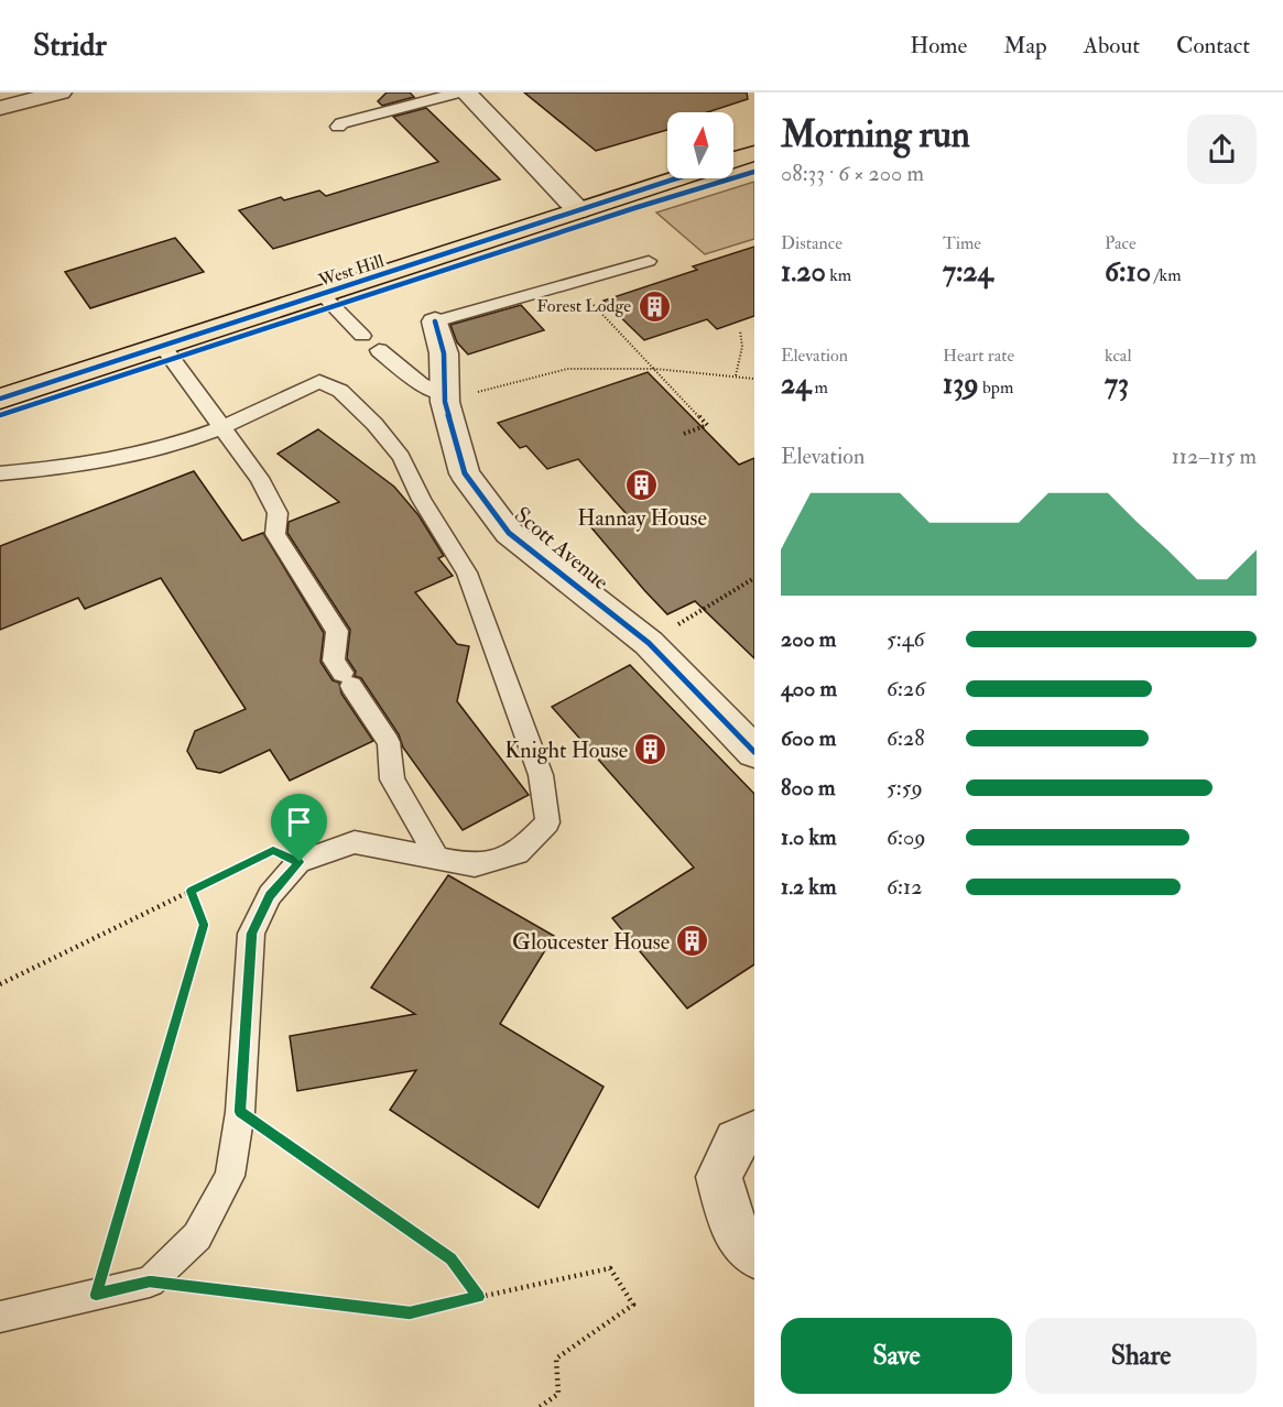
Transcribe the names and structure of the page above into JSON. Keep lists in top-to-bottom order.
{
  "streets": {
    "highway": ["West Hill"],
    "street": ["Scott Avenue"]
  },
  "places": {
    "building": [
      "Forest Lodge",
      "Hannay House",
      "Knight House",
      "Gloucester House"
    ]
  },
  "north": "top",
  "page": {
    "header": "Stridr",
    "nav": [
      "Home",
      "Map",
      "About",
      "Contact"
    ],
    "heading": ["Morning run", "08:33 · 6 × 200 m"],
    "stats": [
      ["Distance", "1.20 km"],
      ["Time", "7:24"],
      ["Pace", "6:10 /km"],
      ["Elevation", "24 m"],
      ["Heart rate", "139 bpm"],
      ["kcal", "73"]
    ],
    "chart": ["Elevation", "112–115 m"],
    "list": [
      {
        "name": "200 m",
        "note": "5:46"
      },
      {
        "name": "400 m",
        "note": "6:26"
      },
      {
        "name": "600 m",
        "note": "6:28"
      },
      {
        "name": "800 m",
        "note": "5:59"
      },
      {
        "name": "1.0 km",
        "note": "6:09"
      },
      {
        "name": "1.2 km",
        "note": "6:12"
      }
    ],
    "buttons": ["Save", "Share"]
  }
}
